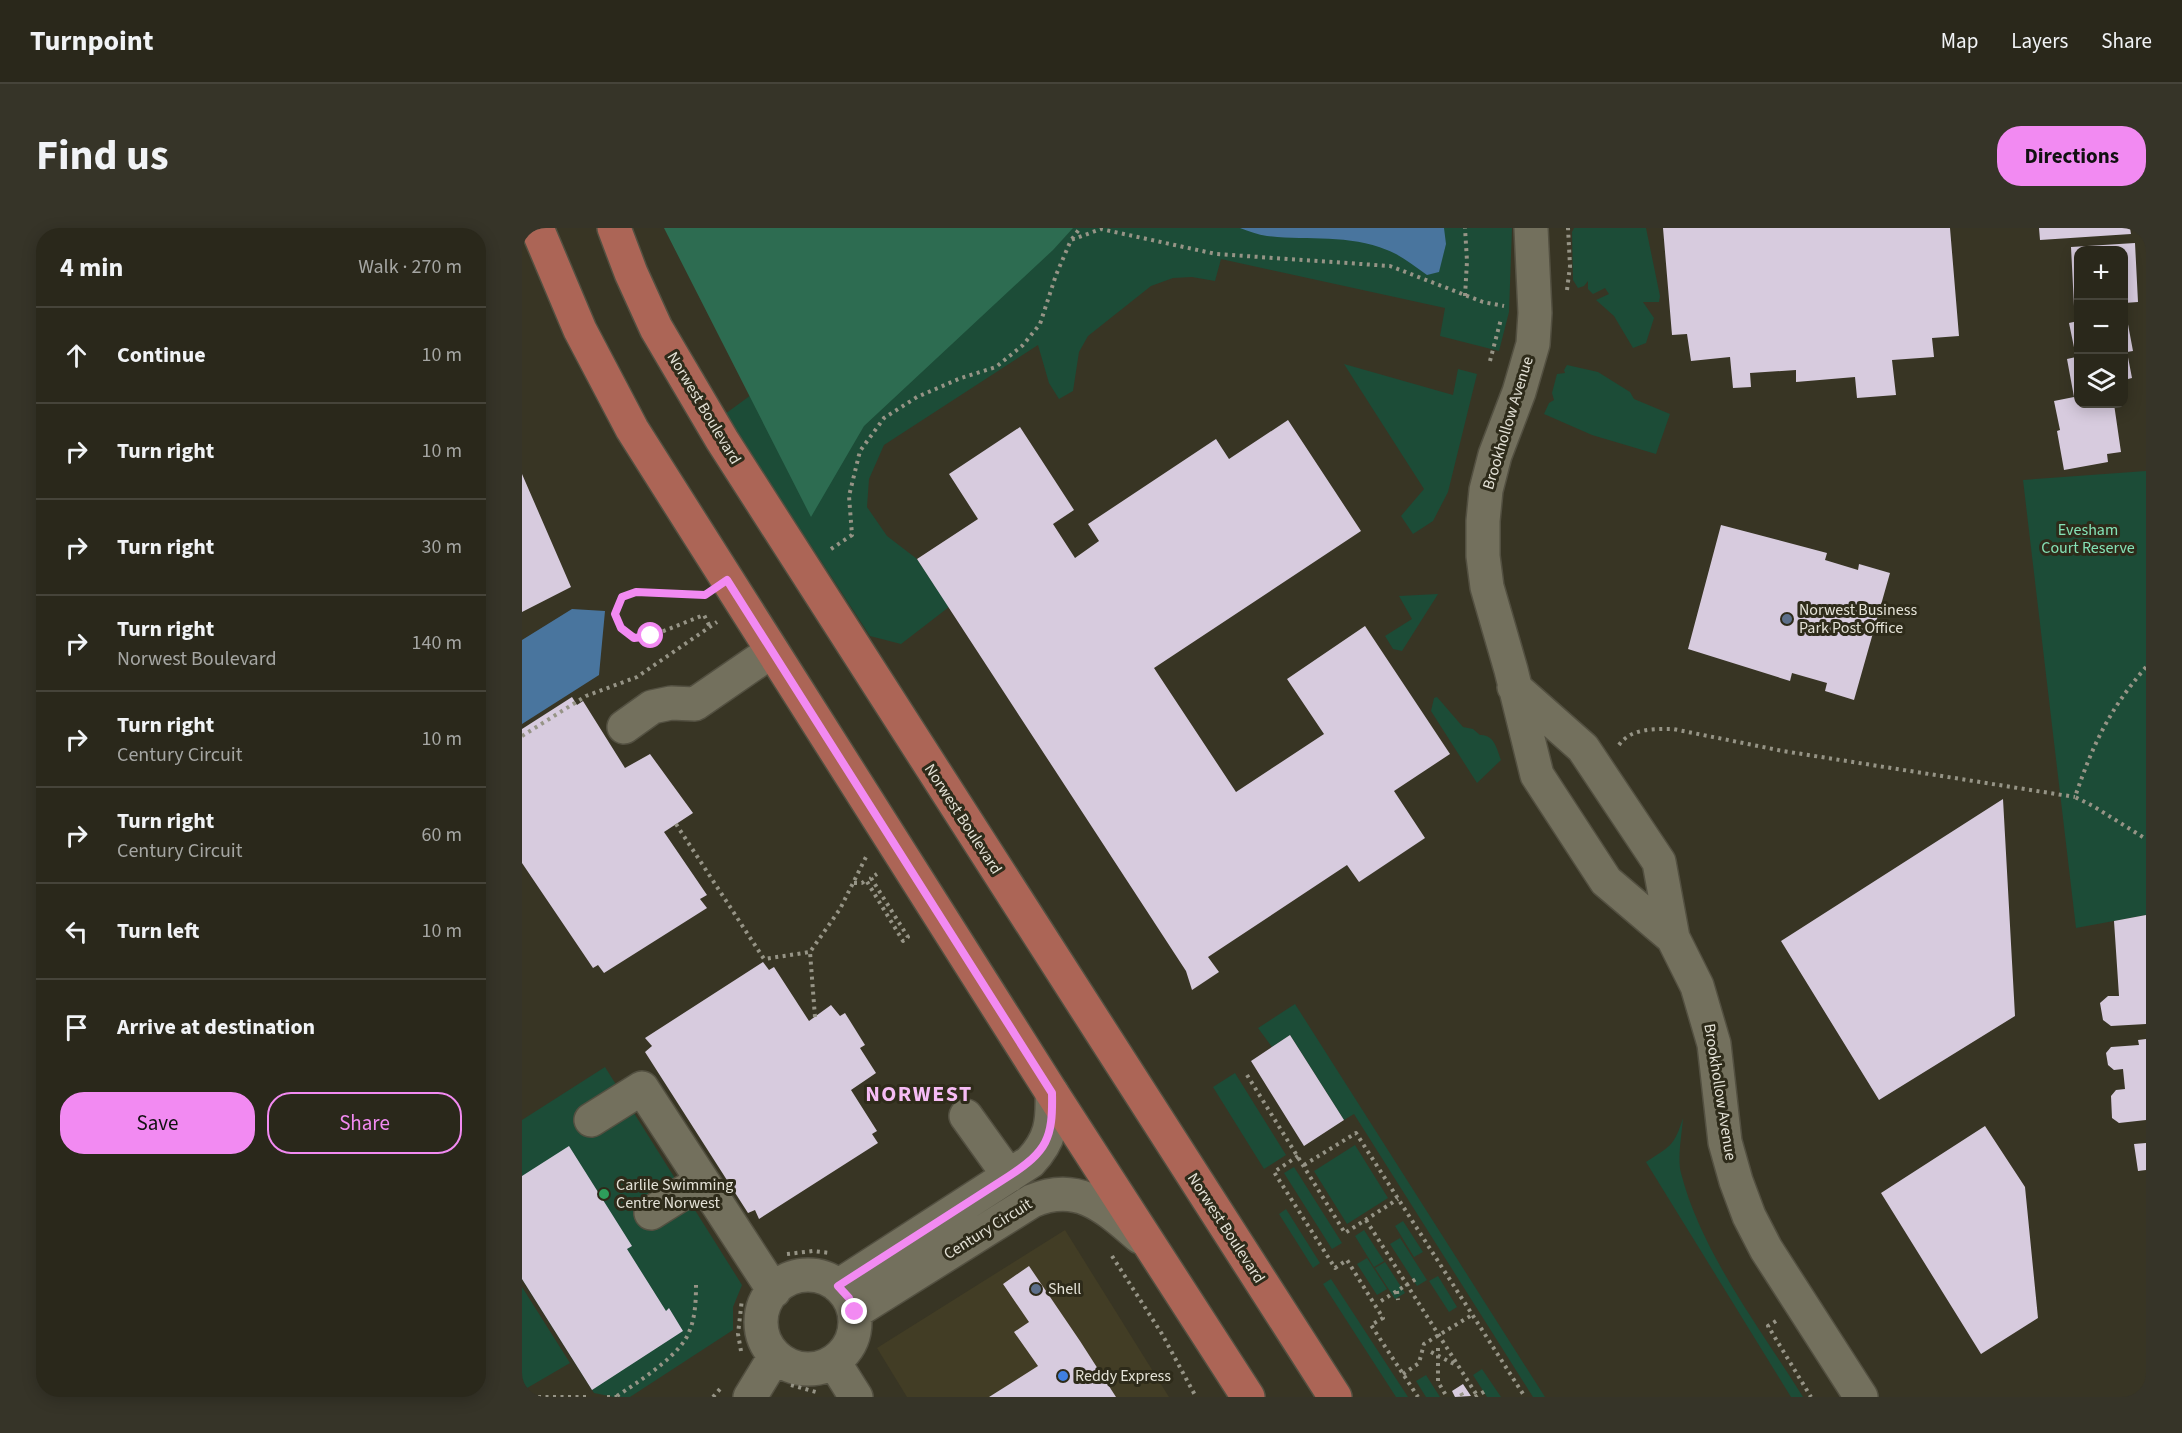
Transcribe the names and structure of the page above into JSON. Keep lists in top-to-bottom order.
{
  "streets": {
    "main road": ["Norwest Boulevard"],
    "street": ["Brookhollow Avenue", "Century Circuit"]
  },
  "districts": ["NORWEST"],
  "parks": ["Evesham Court Reserve"],
  "places": [
    "Norwest Business Park Post Office",
    "Carlile Swimming Centre Norwest",
    "Shell",
    "Reddy Express"
  ],
  "page": {
    "header": "Turnpoint",
    "nav": ["Map", "Layers", "Share"],
    "title": "Find us",
    "buttons": [
      "Directions",
      ["Save", "Share"]
    ],
    "heading": ["4 min", "Walk · 270 m"],
    "map_buttons": ["+", "−"],
    "list": [
      ["Continue", "10 m"],
      ["Turn right", "10 m"],
      ["Turn right", "30 m"],
      ["Turn right", "Norwest Boulevard", "140 m"],
      ["Turn right", "Century Circuit", "10 m"],
      ["Turn right", "Century Circuit", "60 m"],
      ["Turn left", "10 m"],
      "Arrive at destination"
    ]
  }
}
